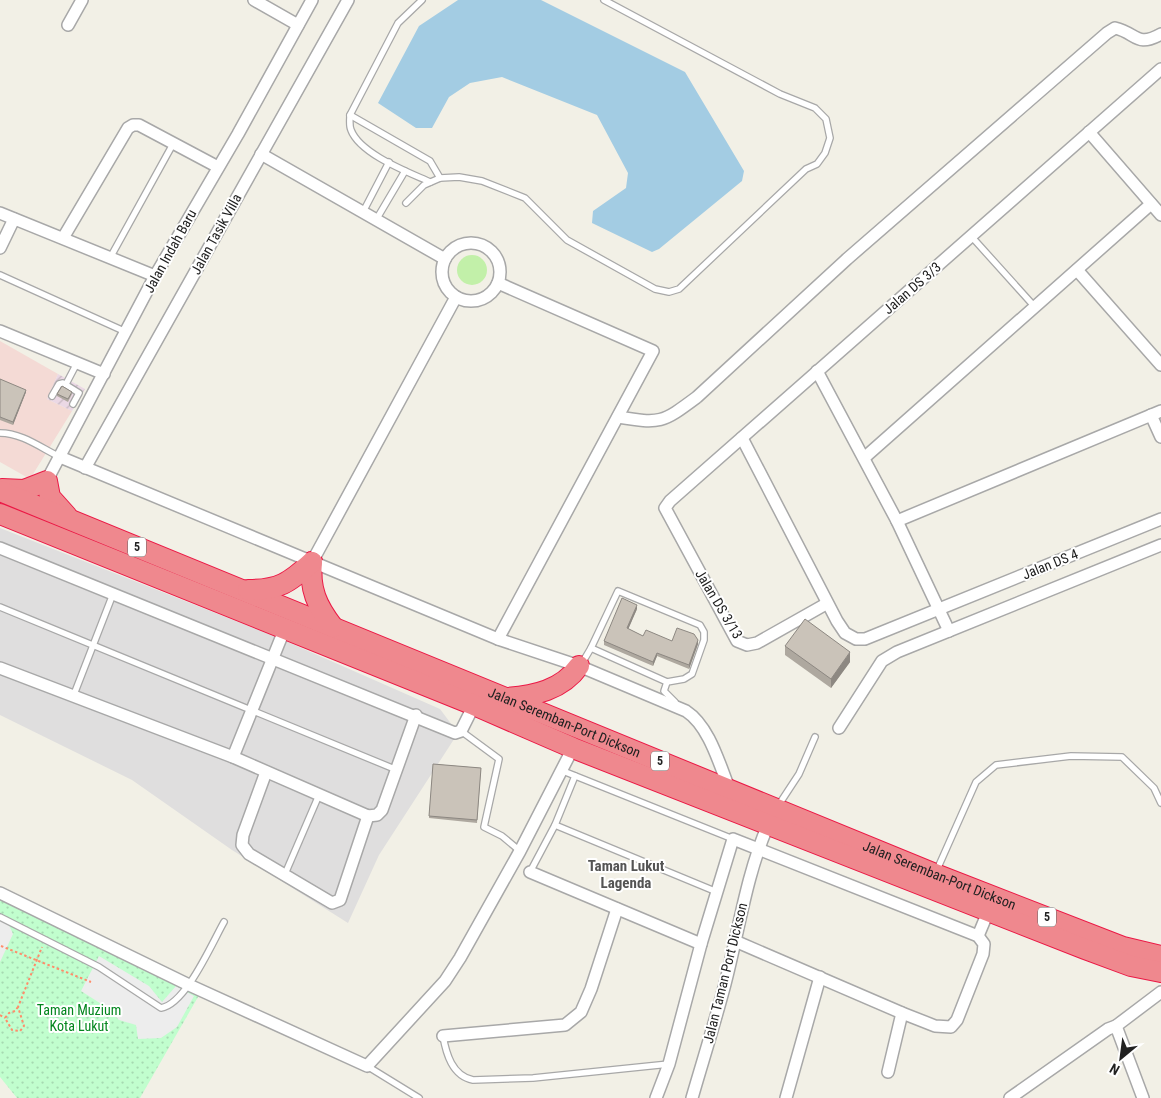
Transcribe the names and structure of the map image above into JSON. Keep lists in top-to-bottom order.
{
  "streets": {
    "highway": ["5", "Jalan Seremban-Port Dickson"],
    "street": [
      "Jalan Tasik Villa",
      "Jalan Indah Baru",
      "Jalan DS 3/3",
      "Jalan DS 4",
      "Jalan DS 3/13",
      "Jalan Taman Port Dickson"
    ]
  },
  "crossings": [
    ["Jalan Indah Baru", "Jalan Seremban-Port Dickson"],
    ["Jalan DS 3/3", "Jalan DS 4"],
    ["Jalan DS 3/3", "Jalan DS 3/13"],
    ["Jalan DS 4", "Jalan DS 3/13"],
    ["Jalan Seremban-Port Dickson", "Jalan Taman Port Dickson"]
  ],
  "districts": ["Taman Lukut Lagenda"],
  "parks": ["Taman Muzium Kota Lukut"],
  "north": "bottom left"
}
